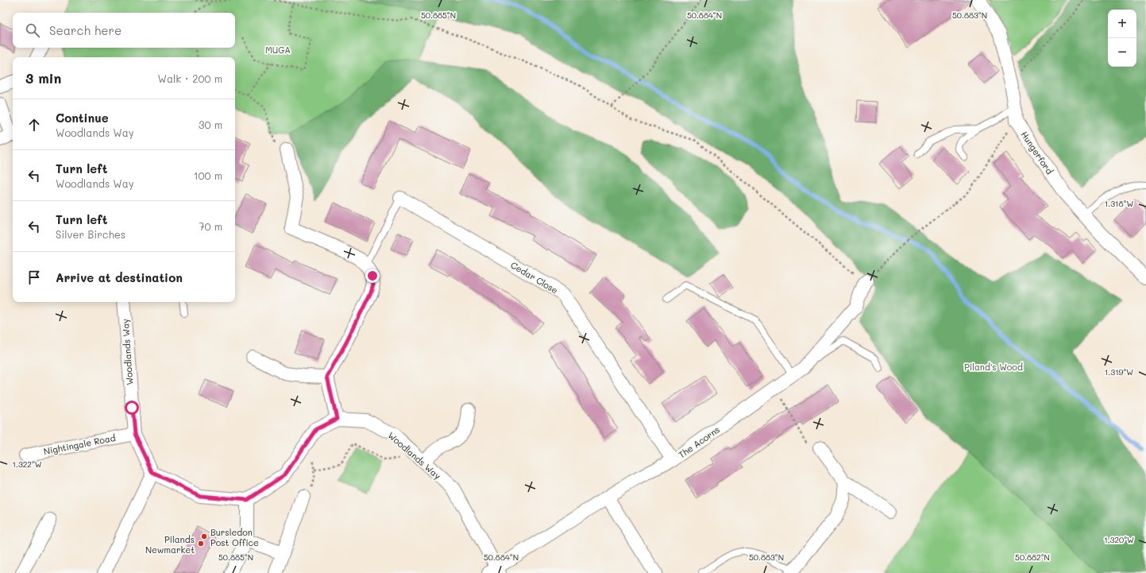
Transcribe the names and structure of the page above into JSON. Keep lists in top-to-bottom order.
{
  "streets": {
    "street": [
      "Hungerford",
      "Cedar Close",
      "Woodlands Way",
      "The Acorns",
      "Nightingale Road"
    ]
  },
  "crossings": [
    ["Cedar Close", "The Acorns"],
    ["Woodlands Way", "The Acorns"],
    ["Woodlands Way", "Nightingale Road"]
  ],
  "parks": ["MUGA", "Piland's Wood"],
  "places": ["Bursledon Post Office", "Pilands Newmarket"],
  "page": {
    "map_buttons": ["+", "−"],
    "search": "Search here",
    "heading": ["3 min", "Walk · 200 m"],
    "list": [
      ["Continue", "Woodlands Way", "30 m"],
      ["Turn left", "Woodlands Way", "100 m"],
      ["Turn left", "Silver Birches", "70 m"],
      "Arrive at destination"
    ]
  },
  "coordinates": [
    "50.885°N",
    "50.884°N",
    "50.883°N",
    "1.318°W",
    "1.319°W",
    "1.322°W",
    "1.320°W",
    "50.882°N"
  ]
}
